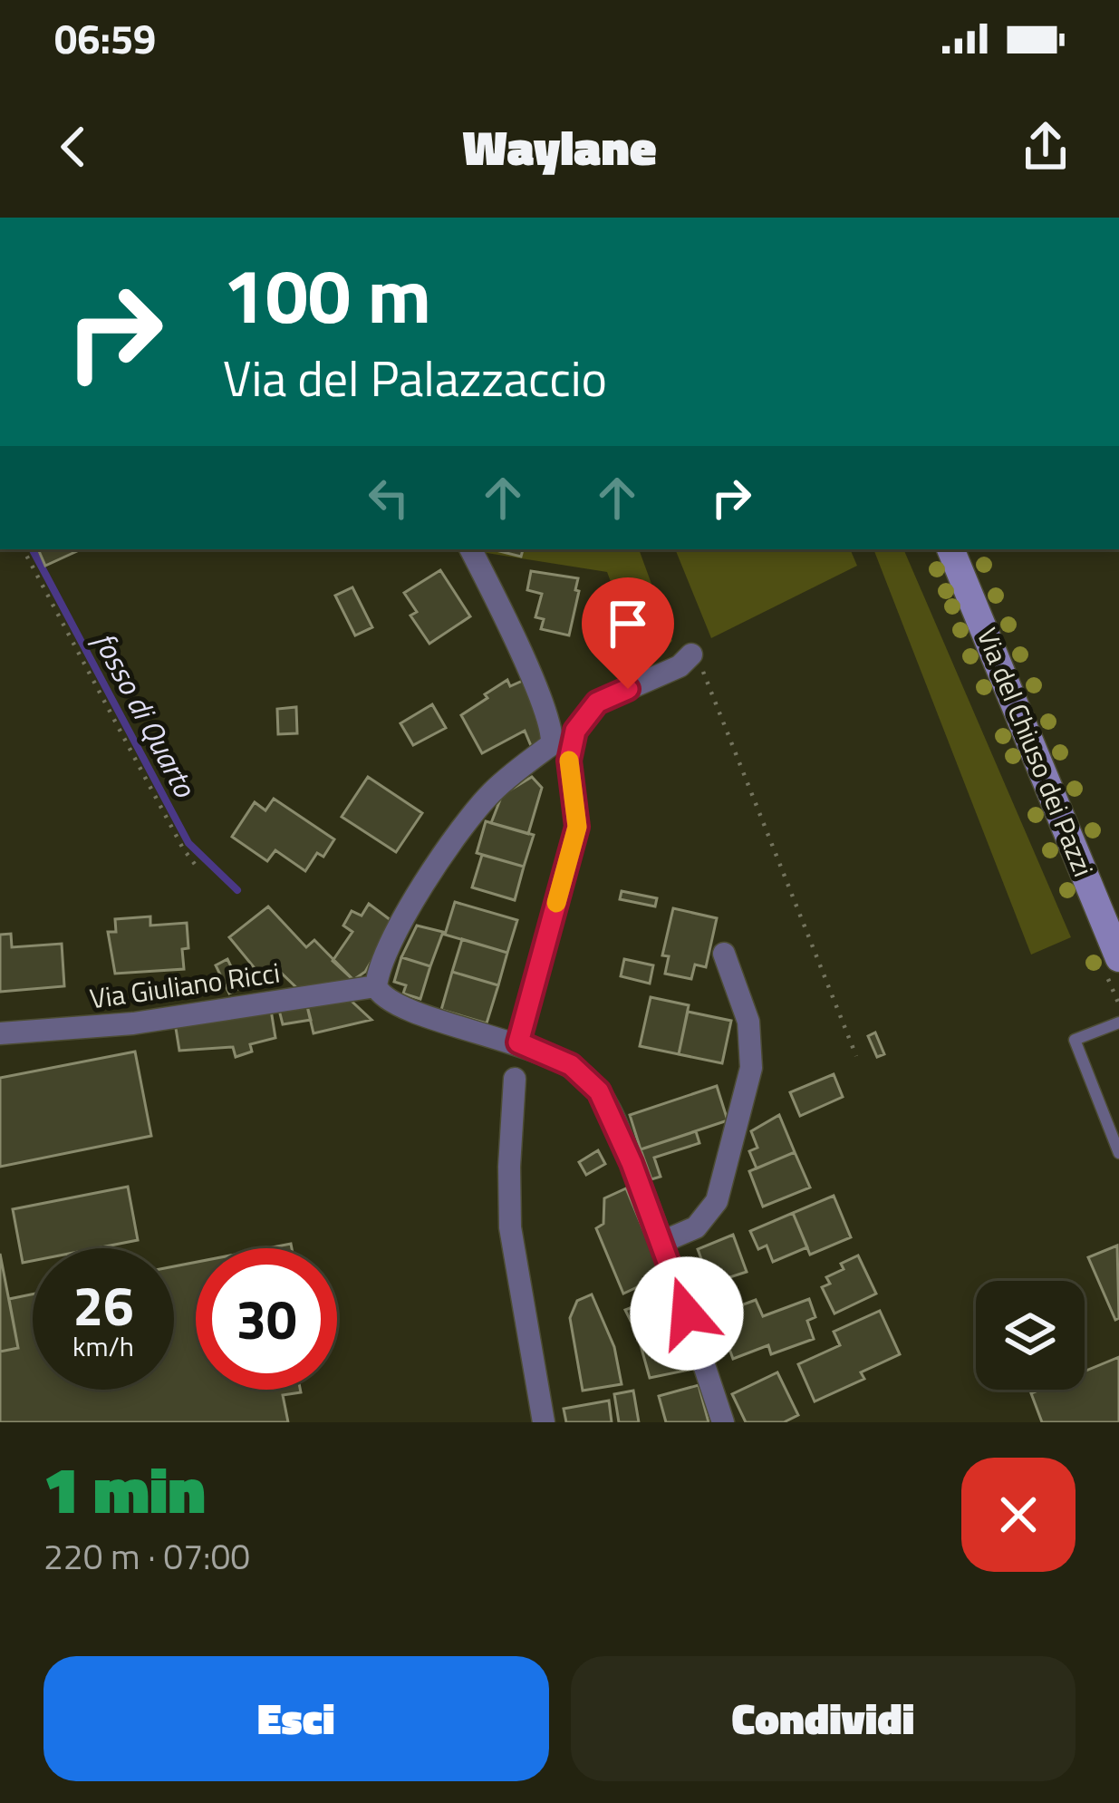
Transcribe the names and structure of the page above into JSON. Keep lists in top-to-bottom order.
{
  "streets": {
    "main road": ["Via del Chiuso dei Pazzi"],
    "street": ["Via Giuliano Ricci"]
  },
  "water": ["fosso di Quarto"],
  "page": {
    "status": "06:59",
    "header": "Waylane",
    "turn": ["100 m", "Via del Palazzaccio"],
    "speed": "26 km/h",
    "limit": "30",
    "heading": ["1 min", "220 m · 07:00"],
    "buttons": ["Esci", "Condividi"]
  }
}
